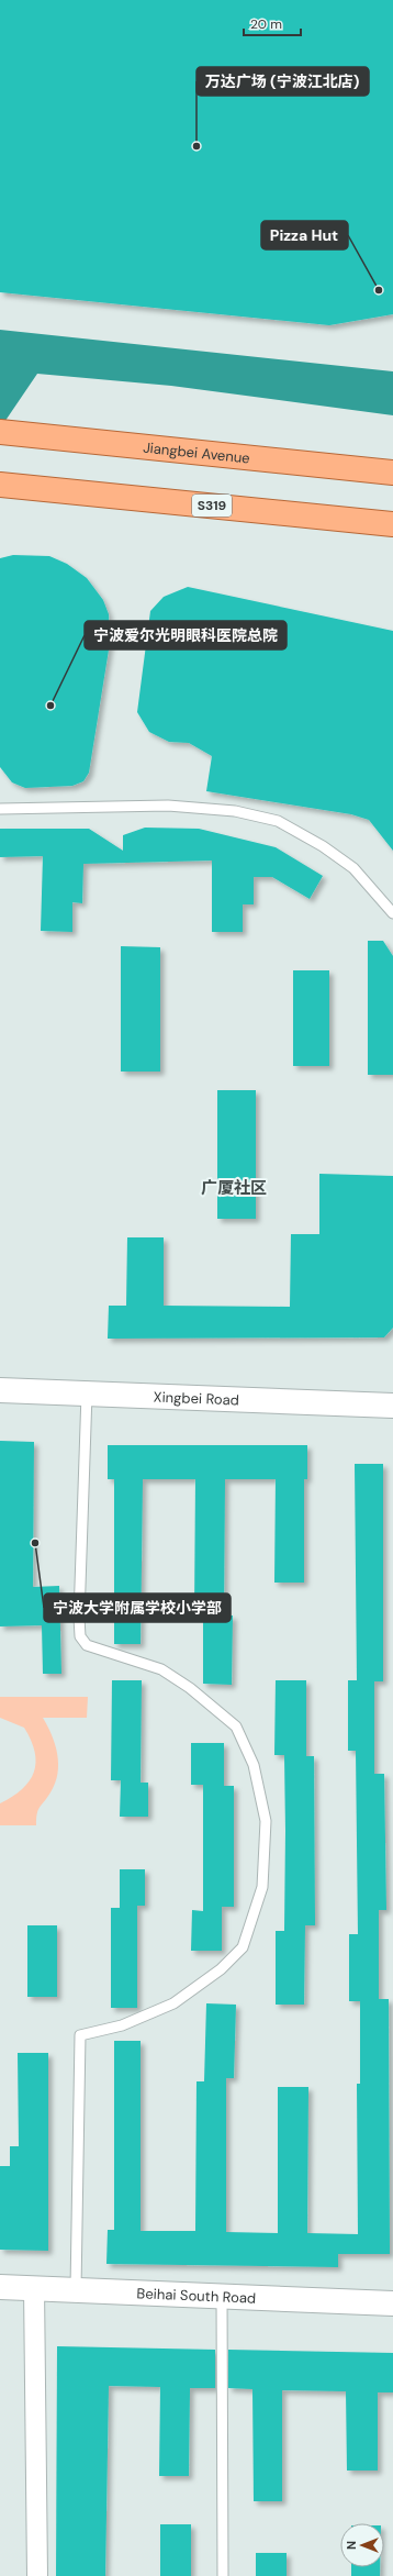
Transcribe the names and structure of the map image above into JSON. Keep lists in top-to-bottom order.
{
  "streets": {
    "main road": ["Jiangbei Avenue", "S319"],
    "street": ["Xingbei Road", "Beihai South Road"]
  },
  "districts": ["广厦社区"],
  "places": [
    "万达广场 (宁波江北店)",
    "Pizza Hut",
    "宁波爱尔光明眼科医院总院",
    "宁波大学附属学校小学部"
  ],
  "scale_bar": "20 m",
  "north": "left"
}
